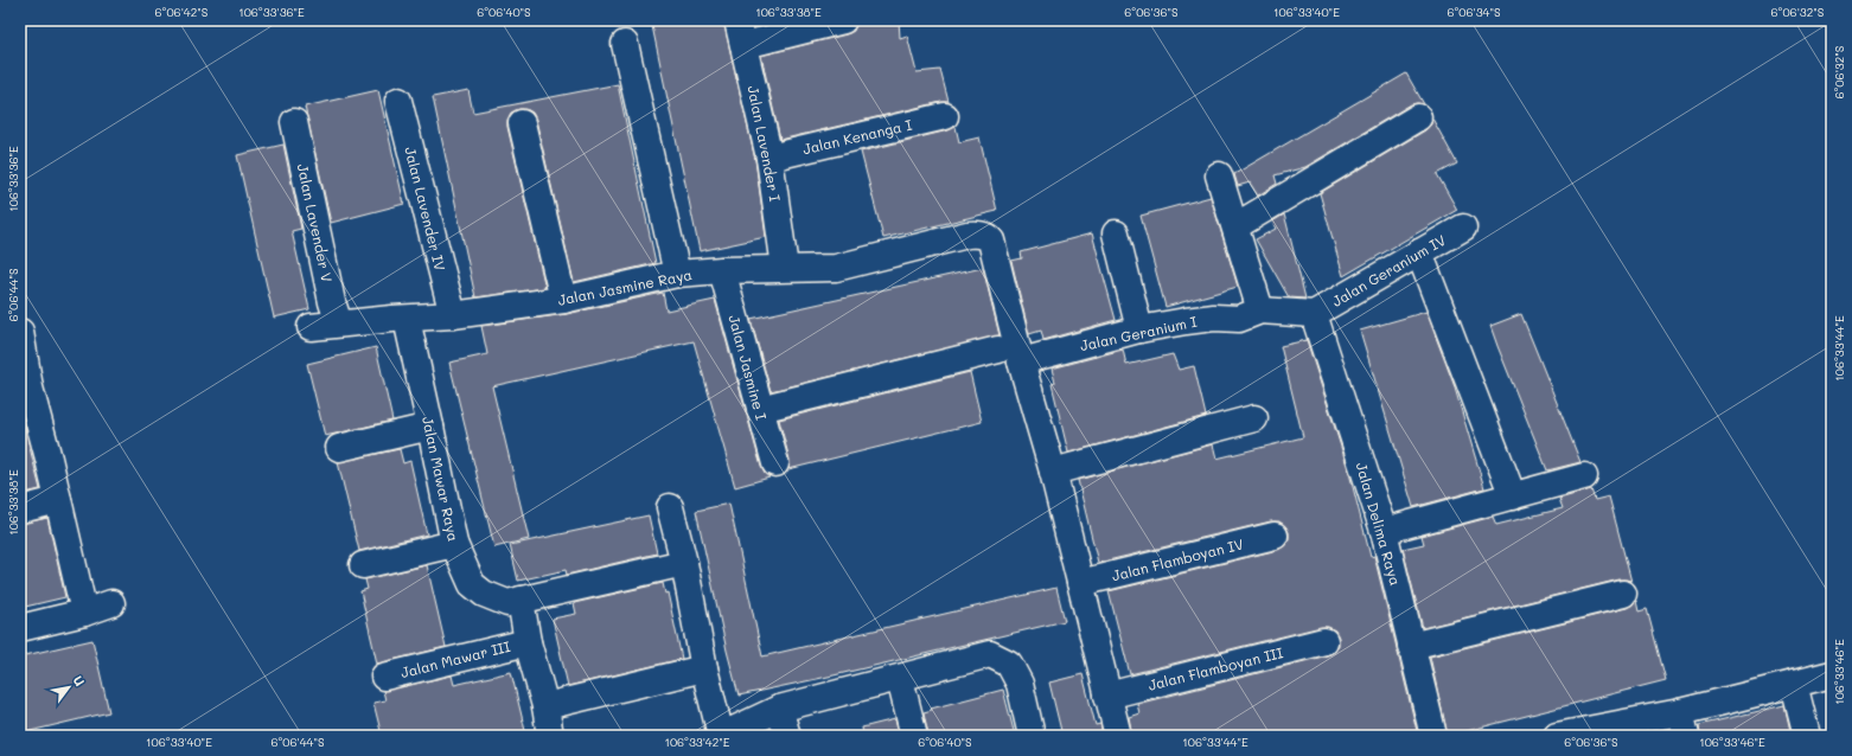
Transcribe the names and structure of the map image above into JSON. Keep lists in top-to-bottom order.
{
  "streets": {
    "street": [
      "Jalan Kenanga I",
      "Jalan Lavender I",
      "Jalan Lavender IV",
      "Jalan Lavender V",
      "Jalan Geranium IV",
      "Jalan Jasmine Raya",
      "Jalan Geranium I",
      "Jalan Jasmine I",
      "Jalan Mawar Raya",
      "Jalan Delima Raya",
      "Jalan Flamboyan IV",
      "Jalan Mawar III",
      "Jalan Flamboyan III"
    ]
  },
  "crossings": [
    ["Jalan Kenanga I", "Jalan Lavender I"],
    ["Jalan Lavender I", "Jalan Jasmine Raya"],
    ["Jalan Lavender IV", "Jalan Jasmine Raya"],
    ["Jalan Lavender V", "Jalan Jasmine Raya"],
    ["Jalan Geranium IV", "Jalan Geranium I"],
    ["Jalan Geranium IV", "Jalan Delima Raya"],
    ["Jalan Jasmine Raya", "Jalan Geranium I"],
    ["Jalan Jasmine Raya", "Jalan Jasmine I"],
    ["Jalan Jasmine Raya", "Jalan Mawar Raya"],
    ["Jalan Geranium I", "Jalan Delima Raya"]
  ],
  "north": "top right",
  "coordinates": [
    "6°06'42\"S",
    "106°33'36\"E",
    "6°06'40\"S",
    "106°33'38\"E",
    "6°06'36\"S",
    "106°33'40\"E",
    "6°06'34\"S",
    "6°06'32\"S",
    "6°06'44\"S",
    "106°33'44\"E",
    "106°33'46\"E",
    "106°33'42\"E"
  ]
}
